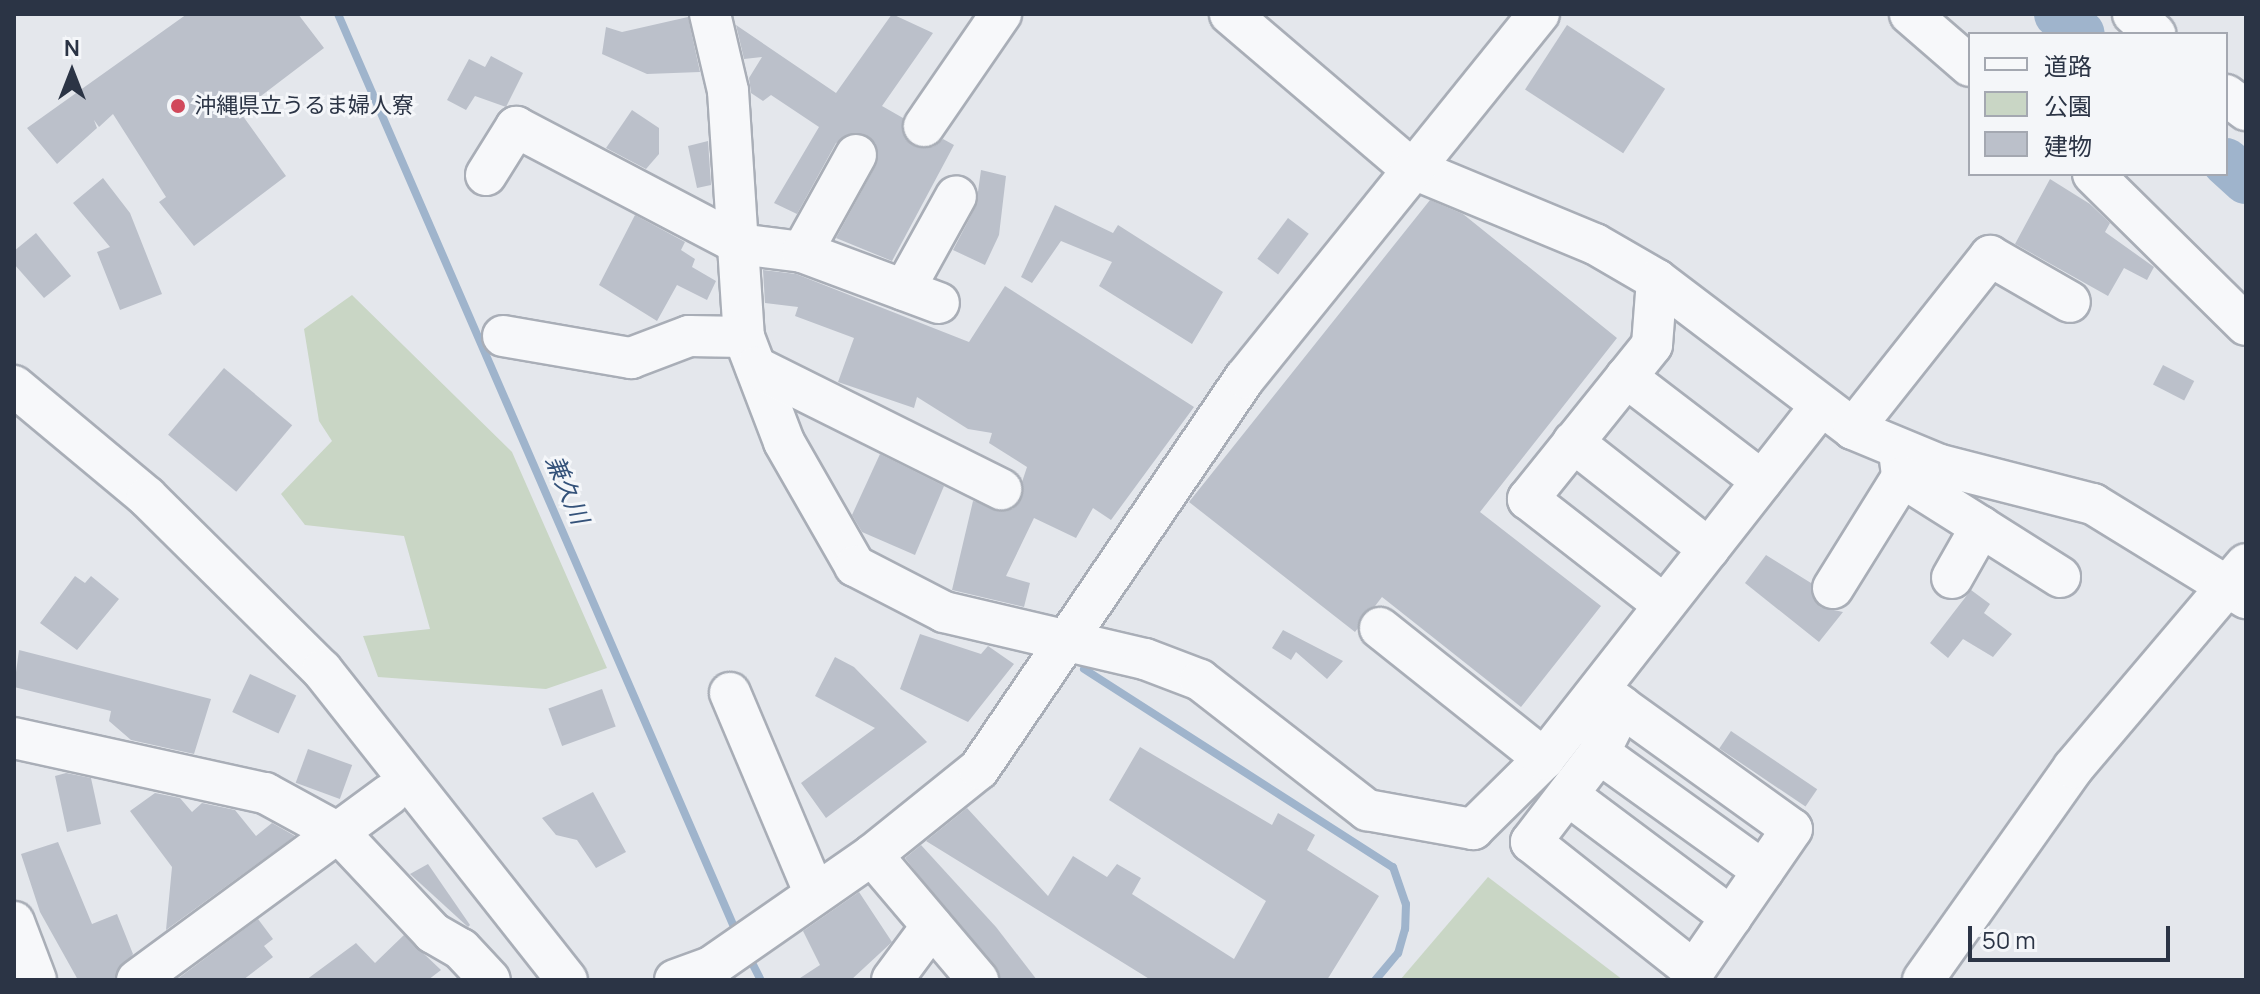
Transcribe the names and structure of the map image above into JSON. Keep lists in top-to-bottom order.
{
  "water": ["兼久川"],
  "places": ["沖縄県立うるま婦人寮"],
  "legend": ["道路", "公園", "建物"],
  "scale_bar": "50 m",
  "north": "top"
}
